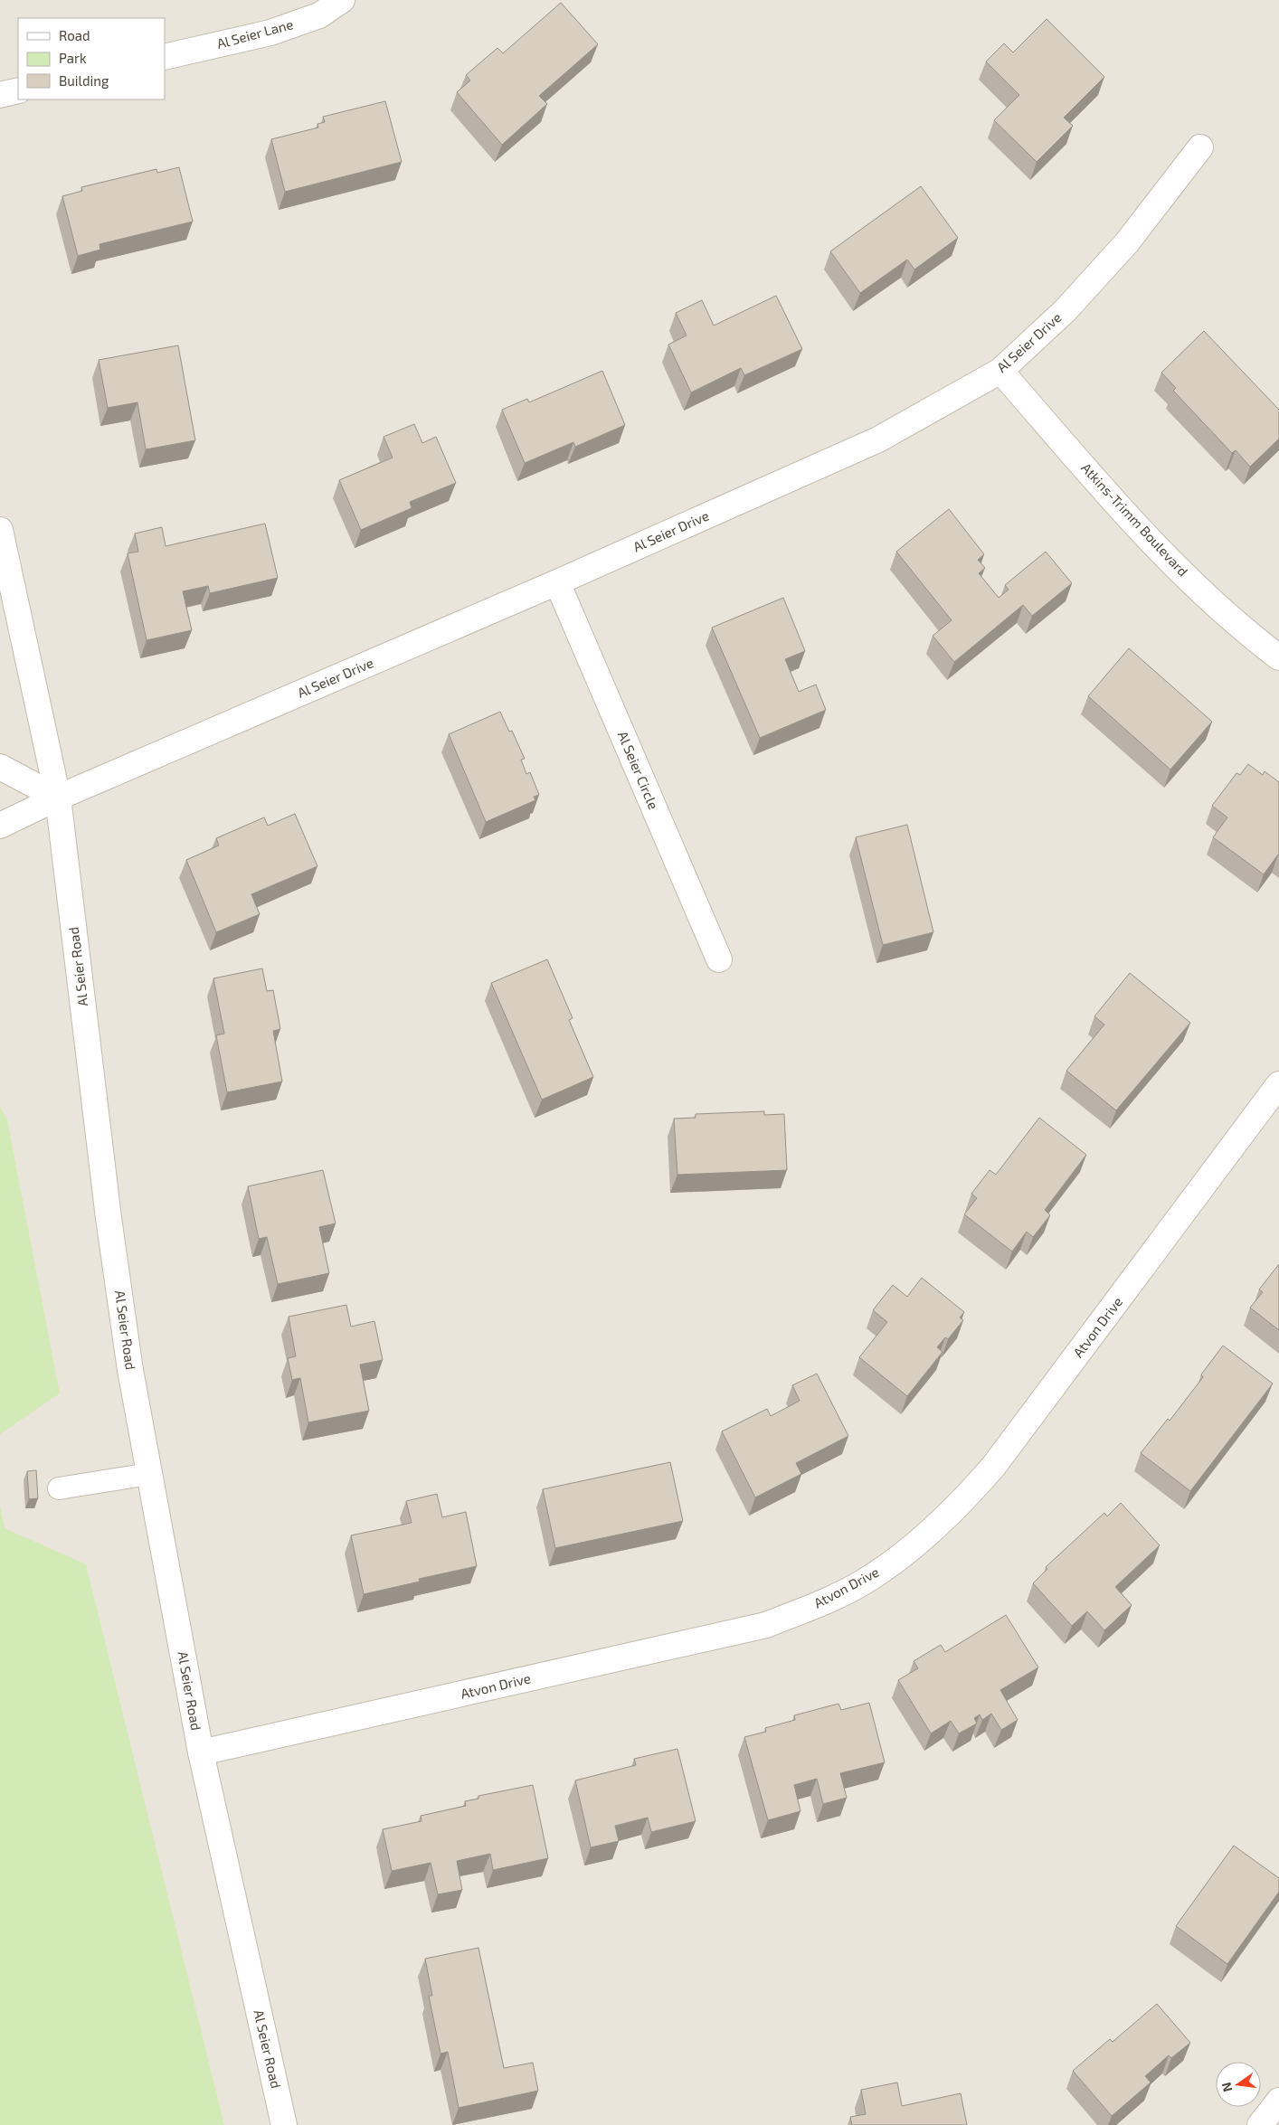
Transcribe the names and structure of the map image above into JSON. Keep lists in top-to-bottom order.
{
  "streets": {
    "street": [
      "Al Seier Lane",
      "Al Seier Drive",
      "Atkins-Trimm Boulevard",
      "Al Seier Circle",
      "Al Seier Road",
      "Atvon Drive"
    ]
  },
  "crossings": [
    ["Al Seier Drive", "Atkins-Trimm Boulevard"],
    ["Al Seier Drive", "Al Seier Circle"],
    ["Al Seier Drive", "Al Seier Road"],
    ["Al Seier Road", "Atvon Drive"]
  ],
  "legend": ["Road", "Park", "Building"],
  "north": "left"
}
